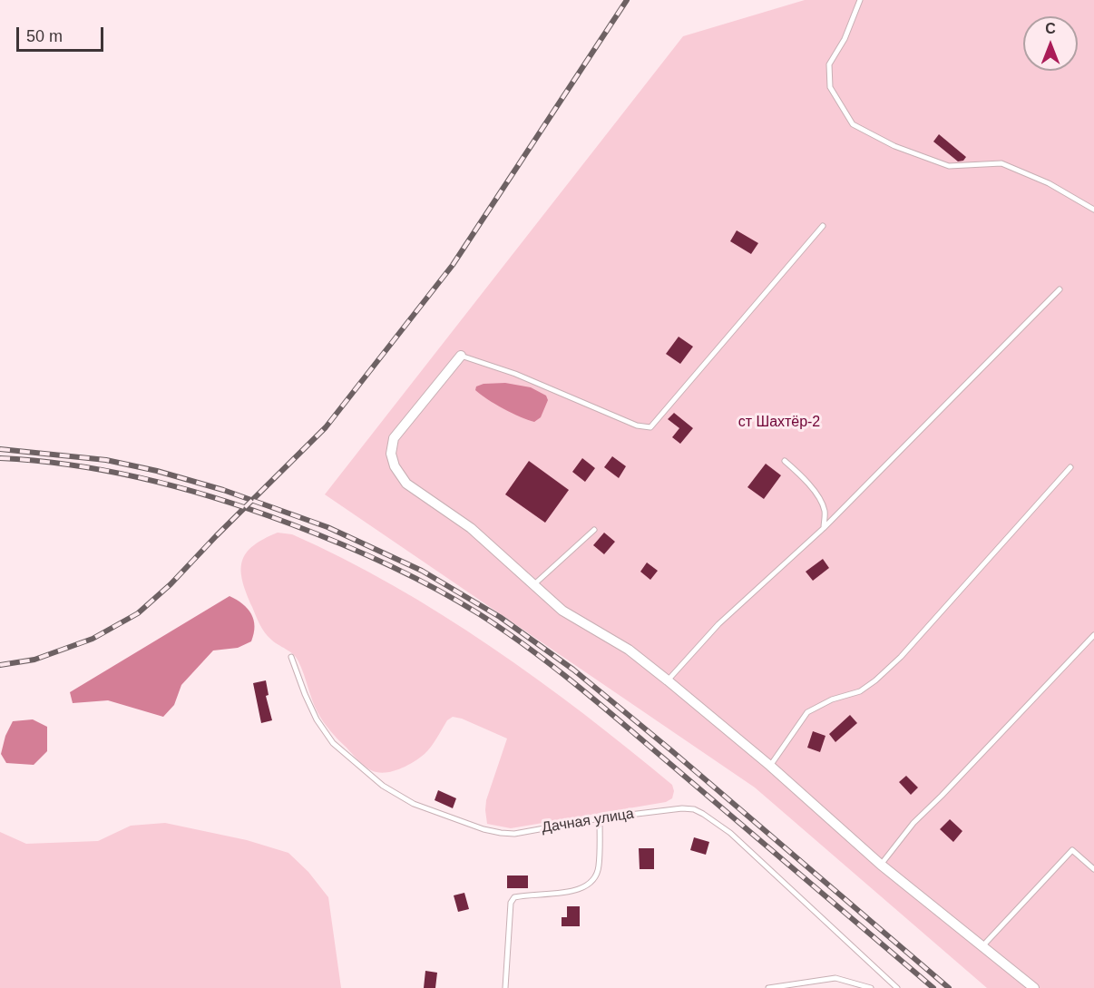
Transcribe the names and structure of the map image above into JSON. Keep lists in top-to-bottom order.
{
  "streets": {
    "lane": ["Дачная улица"]
  },
  "parks": ["ст Шахтёр-2"],
  "scale_bar": "50 m",
  "north": "top"
}
